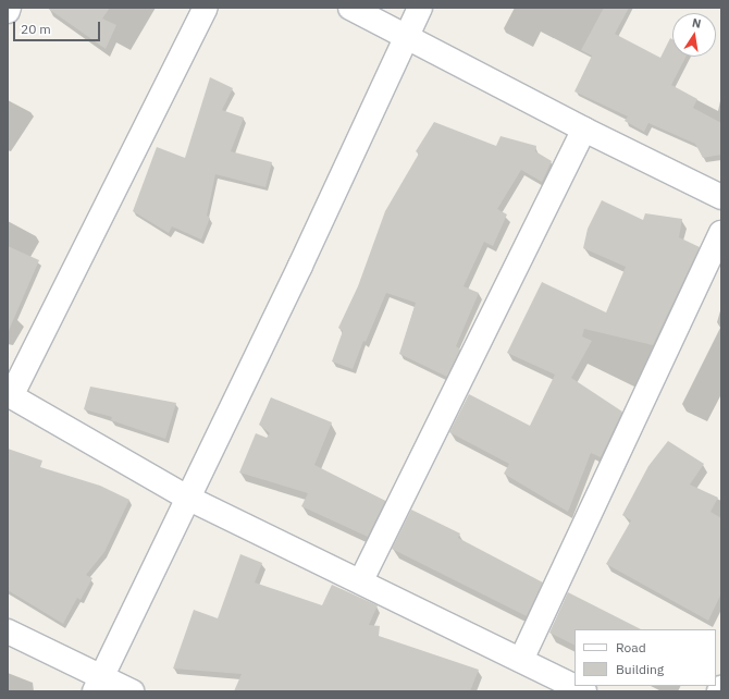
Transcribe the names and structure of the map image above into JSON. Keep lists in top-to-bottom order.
{
  "legend": ["Road", "Building"],
  "scale_bar": "20 m",
  "north": "top"
}
